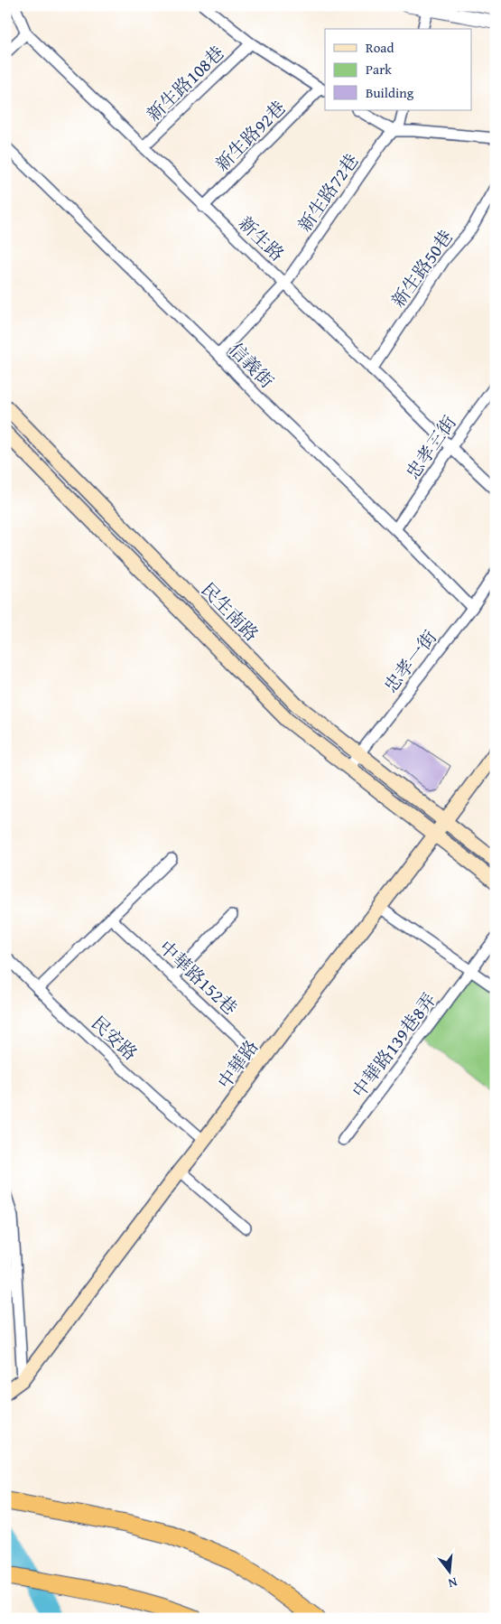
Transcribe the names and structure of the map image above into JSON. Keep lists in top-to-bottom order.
{
  "streets": {
    "main road": ["民生南路", "中華路"],
    "street": [
      "新生路108巷",
      "新生路92巷",
      "新生路72巷",
      "新生路",
      "新生路50巷",
      "信義街",
      "忠孝三街",
      "忠孝一街",
      "中華路152巷",
      "民安路",
      "中華路139巷8弄"
    ]
  },
  "crossings": [
    ["新生路108巷", "新生路"],
    ["新生路92巷", "新生路"],
    ["新生路72巷", "新生路"],
    ["新生路72巷", "信義街"],
    ["新生路", "新生路50巷"],
    ["新生路", "忠孝三街"],
    ["信義街", "忠孝三街"],
    ["信義街", "忠孝一街"],
    ["民生南路", "忠孝一街"],
    ["民生南路", "中華路"],
    ["中華路152巷", "中華路"],
    ["民安路", "中華路"]
  ],
  "legend": ["Road", "Park", "Building"],
  "north": "bottom"
}
